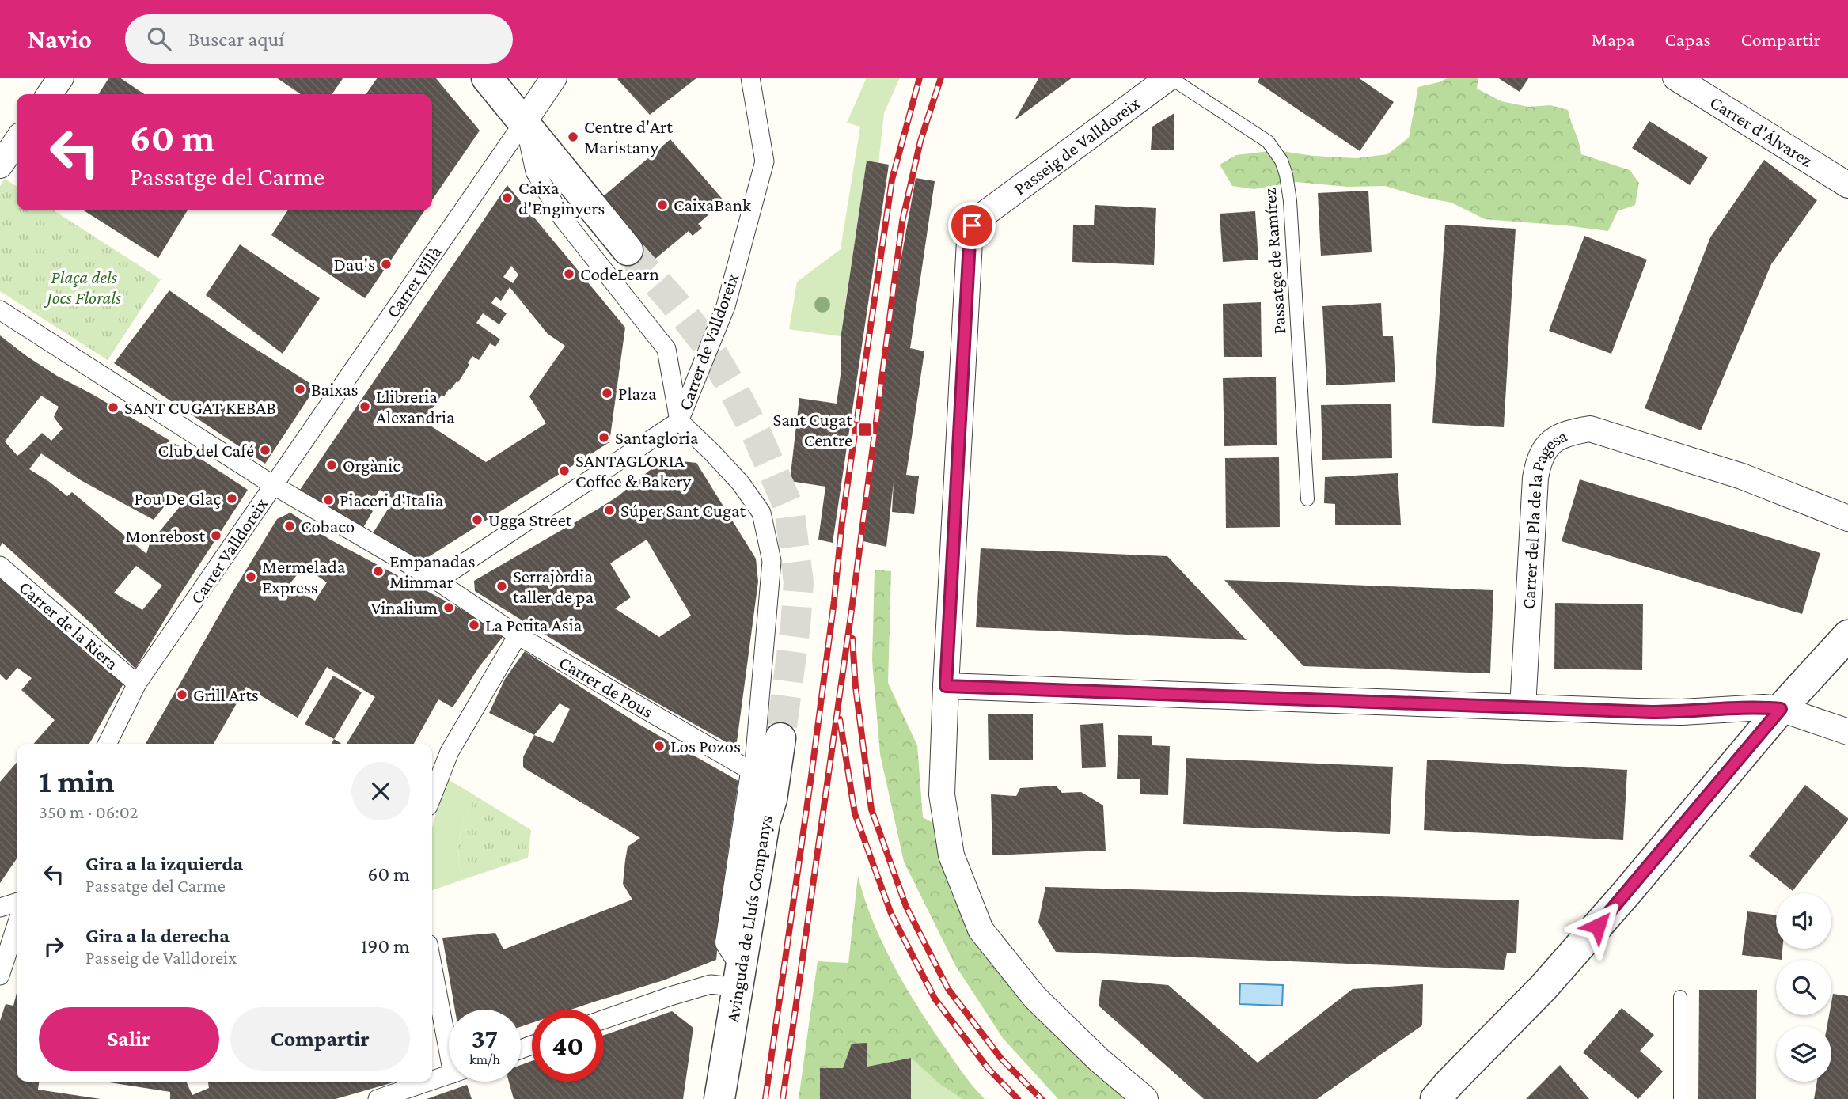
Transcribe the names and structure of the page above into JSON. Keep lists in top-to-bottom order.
{
  "streets": {
    "street": [
      "Carrer d'Álvarez",
      "Passeig de Valldoreix",
      "Carrer Villà",
      "Carrer de Valldoreix",
      "Carrer del Pla de la Pagesa",
      "Carrer Valldoreix",
      "Carrer de la Riera",
      "Carrer de Pous",
      "Avinguda de Lluís Companys"
    ],
    "lane": ["Passatge de Ramírez"]
  },
  "crossings": [
    ["Passeig de Valldoreix", "Passatge de Ramírez"],
    ["Carrer Villà", "Carrer Valldoreix"],
    ["Carrer de Valldoreix", "Carrer Valldoreix"],
    ["Carrer Valldoreix", "Carrer de la Riera"],
    ["Carrer Valldoreix", "Carrer de Pous"]
  ],
  "parks": ["Plaça dels Jocs Florals"],
  "places": {
    "other": [
      "Centre d'Art Maristany",
      "Caixa d'Enginyers",
      "CaixaBank",
      "Dau's",
      "CodeLearn",
      "Baixas",
      "Plaza",
      "Llibreria Alexandria",
      "SANT CUGAT KEBAB",
      "Santagloria",
      "Club del Café",
      "Orgànic",
      "SANTAGLORIA Coffee & Bakery",
      "Pou De Glaç",
      "Piaceri d'Italia",
      "Súper Sant Cugat",
      "Ugga Street",
      "Cobaco",
      "Monrebost",
      "Empanadas Mimmar",
      "Mermelada Express",
      "Serrajòrdia taller de pa",
      "Vinalium",
      "La Petita Asia",
      "Grill Arts",
      "Los Pozos"
    ],
    "transit": ["Sant Cugat Centre"]
  },
  "page": {
    "header": "Navio",
    "search": "Buscar aquí",
    "nav": ["Mapa", "Capas", "Compartir"],
    "turn": ["60 m", "Passatge del Carme"],
    "heading": ["1 min", "350 m · 06:02"],
    "list": [
      {
        "name": "Gira a la izquierda",
        "note": "Passatge del Carme",
        "value": "60 m"
      },
      {
        "name": "Gira a la derecha",
        "note": "Passeig de Valldoreix",
        "value": "190 m"
      }
    ],
    "buttons": ["Salir", "Compartir"],
    "speed": "37 km/h",
    "limit": "40"
  }
}
